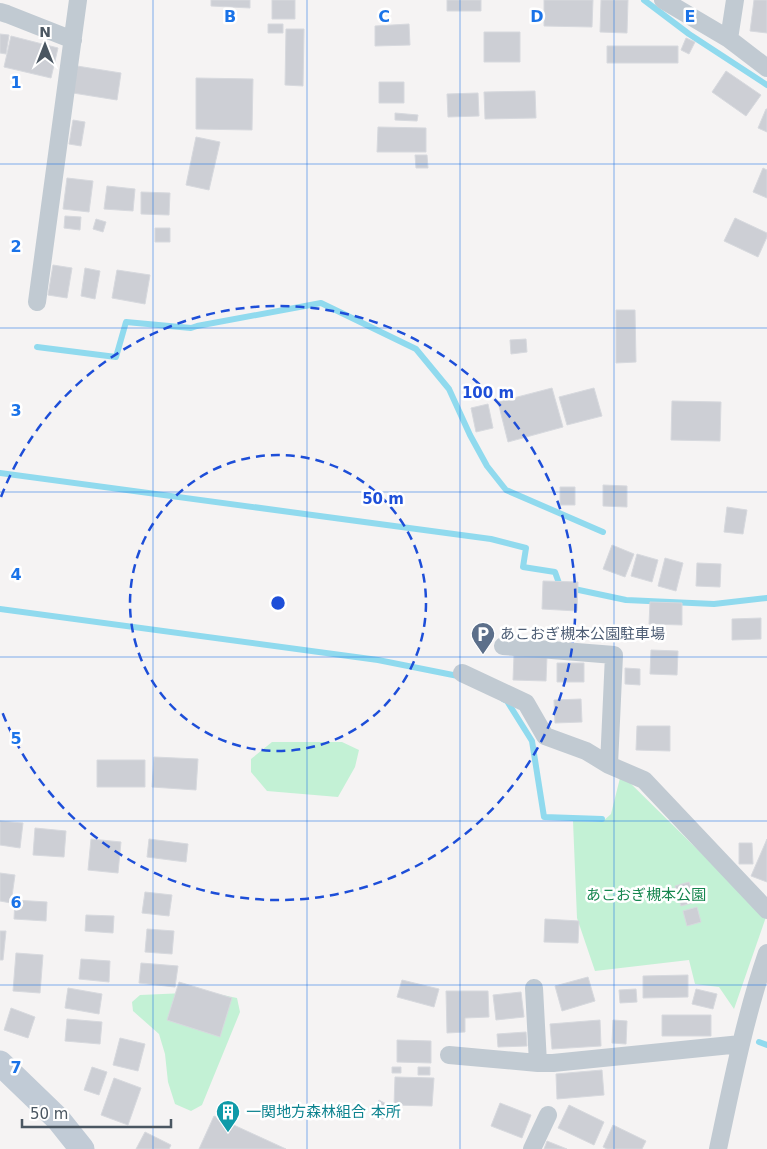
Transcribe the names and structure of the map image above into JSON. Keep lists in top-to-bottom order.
{
  "parks": ["あこおぎ槻本公園"],
  "places": {
    "parking": ["あこおぎ槻本公園駐車場"],
    "building": ["一関地方森林組合 本所"]
  },
  "scale_bar": "50 m",
  "north": "top",
  "grid": {
    "columns": [
      "B",
      "C",
      "D",
      "E"
    ],
    "rows": [
      "1",
      "2",
      "3",
      "4",
      "5",
      "6",
      "7"
    ]
  },
  "rings": ["100 m", "50 m"]
}
